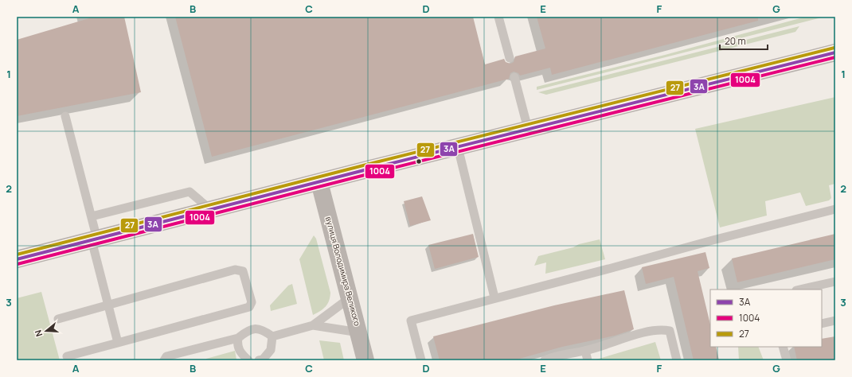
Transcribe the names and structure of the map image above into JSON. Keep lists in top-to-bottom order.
{
  "streets": {
    "main road": ["вулиця Володимира Великого"]
  },
  "lines": ["transit line 27", "transit line 3А", "transit line 1004"],
  "legend": ["3А", "1004", "27"],
  "scale_bar": "20 m",
  "north": "left",
  "grid": {
    "columns": [
      "A",
      "B",
      "C",
      "D",
      "E",
      "F",
      "G"
    ],
    "rows": ["1", "2", "3"]
  }
}
